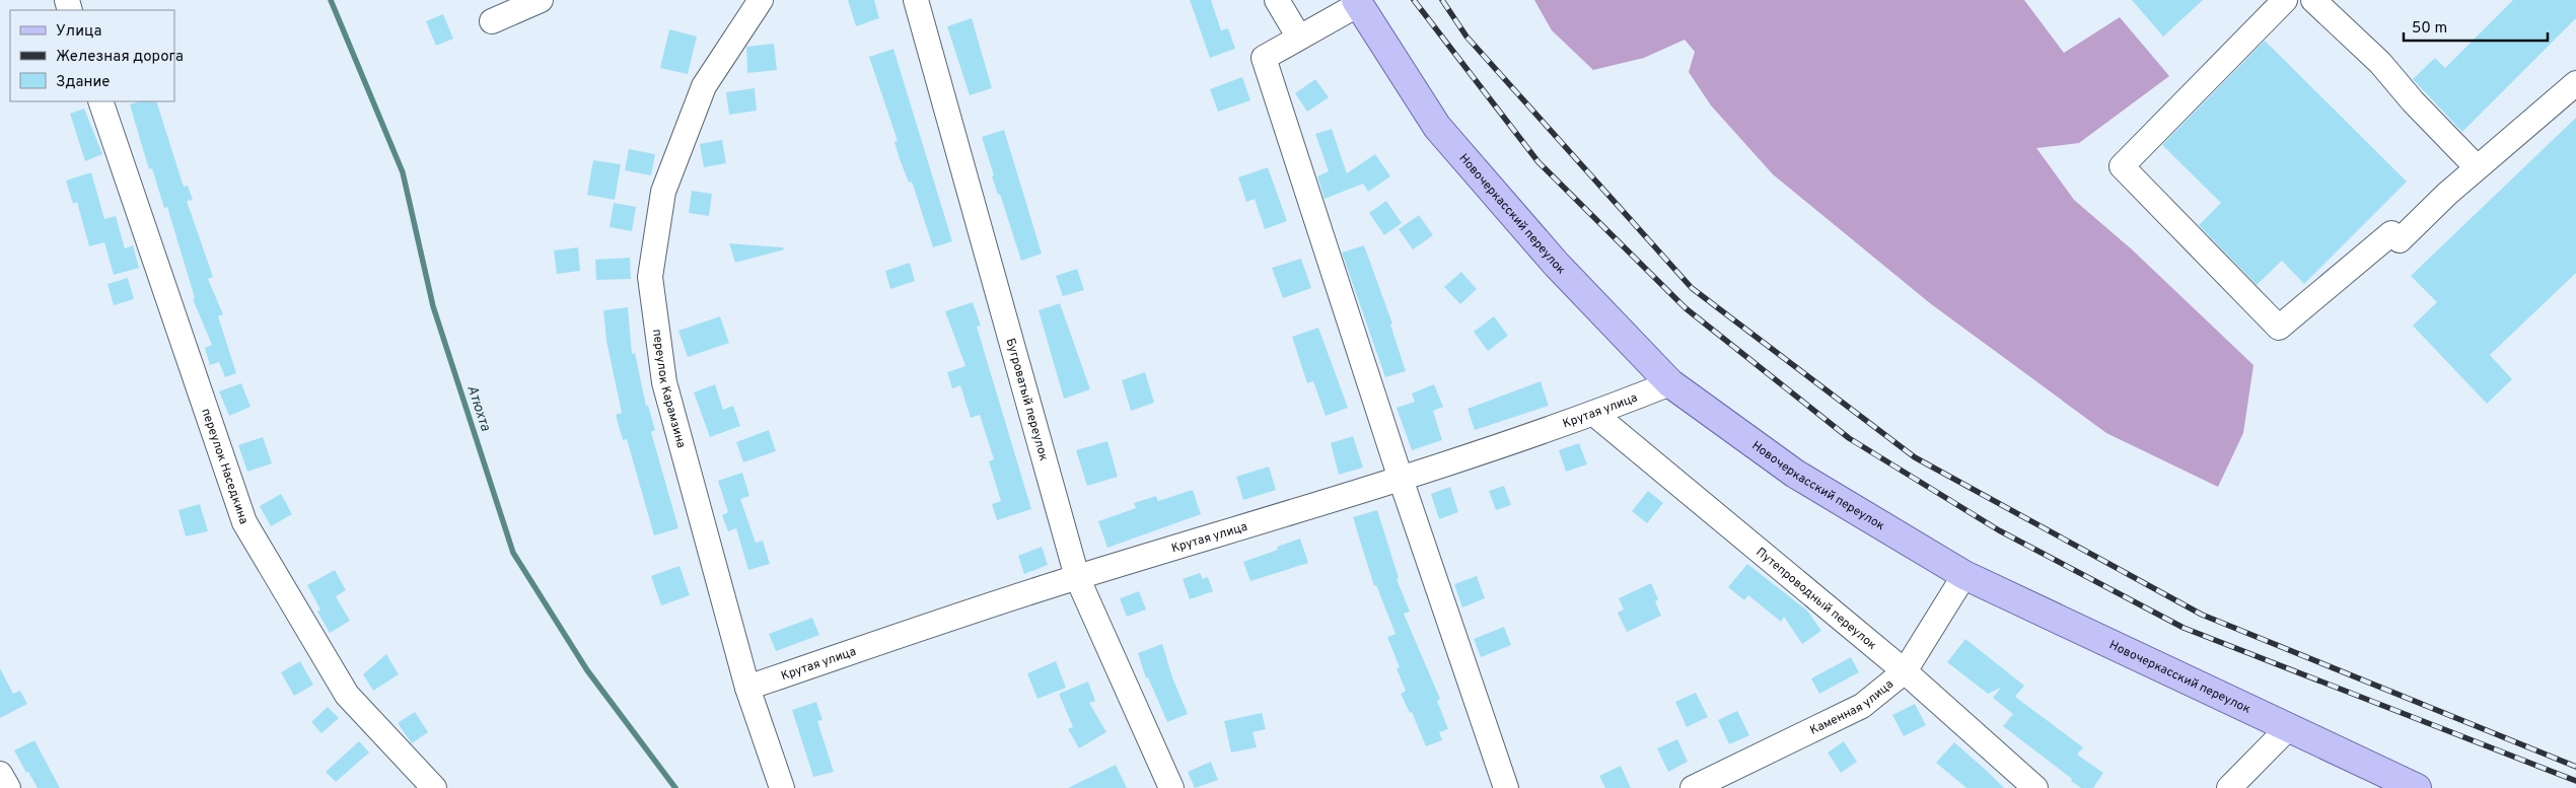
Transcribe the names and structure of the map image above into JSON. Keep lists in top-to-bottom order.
{
  "streets": {
    "main road": ["Новочеркасский переулок"],
    "street": [
      "переулок Карамзина",
      "Бугроватый переулок",
      "Крутая улица",
      "переулок Наседкина",
      "Путепроводный переулок",
      "Каменная улица"
    ]
  },
  "crossings": [
    ["Новочеркасский переулок", "Крутая улица"],
    ["Новочеркасский переулок", "Каменная улица"],
    ["переулок Карамзина", "Крутая улица"],
    ["Бугроватый переулок", "Крутая улица"],
    ["Крутая улица", "Путепроводный переулок"],
    ["Путепроводный переулок", "Каменная улица"]
  ],
  "water": ["Атюхта"],
  "legend": ["Улица", "Железная дорога", "Здание"],
  "scale_bar": "50 m"
}
